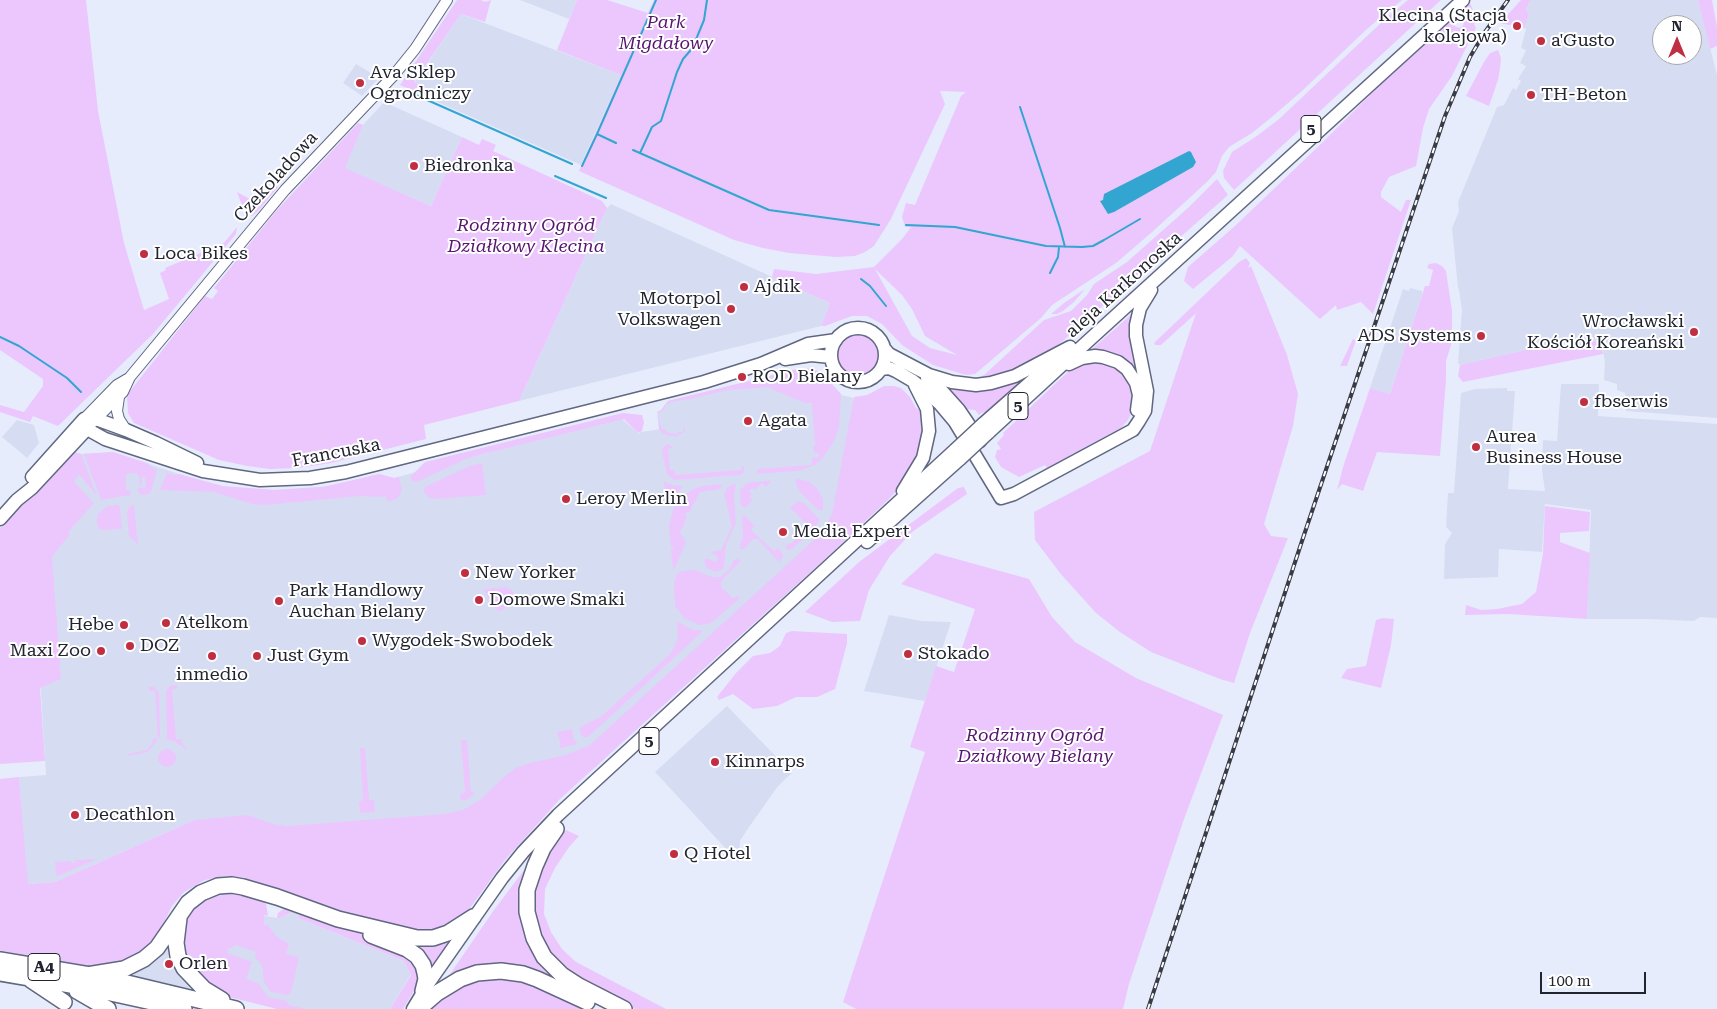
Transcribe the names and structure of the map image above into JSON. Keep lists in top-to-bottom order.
{
  "streets": {
    "highway": ["A4"],
    "main road": [
      "5",
      "Czekoladowa",
      "aleja Karkonoska",
      "Francuska"
    ]
  },
  "crossings": [
    ["5", "aleja Karkonoska"]
  ],
  "parks": ["Park Migdałowy", "Rodzinny Ogród Działkowy Klecina", "Rodzinny Ogród Działkowy Bielany"],
  "places": [
    "Klecina (Stacja kolejowa)",
    "a'Gusto",
    "Ava Sklep Ogrodniczy",
    "TH-Beton",
    "Biedronka",
    "Loca Bikes",
    "Ajdik",
    "Motorpol Volkswagen",
    "Wrocławski Kościół Koreański",
    "ADS Systems",
    "ROD Bielany",
    "fbserwis",
    "Agata",
    "Aurea Business House",
    "Leroy Merlin",
    "Media Expert",
    "New Yorker",
    "Domowe Smaki",
    "Park Handlowy Auchan Bielany",
    "Atelkom",
    "Hebe",
    "Wygodek-Swobodek",
    "DOZ",
    "Maxi Zoo",
    "Stokado",
    "inmedio",
    "Just Gym",
    "Kinnarps",
    "Decathlon",
    "Q Hotel",
    "Orlen"
  ],
  "scale_bar": "100 m",
  "north": "top"
}
